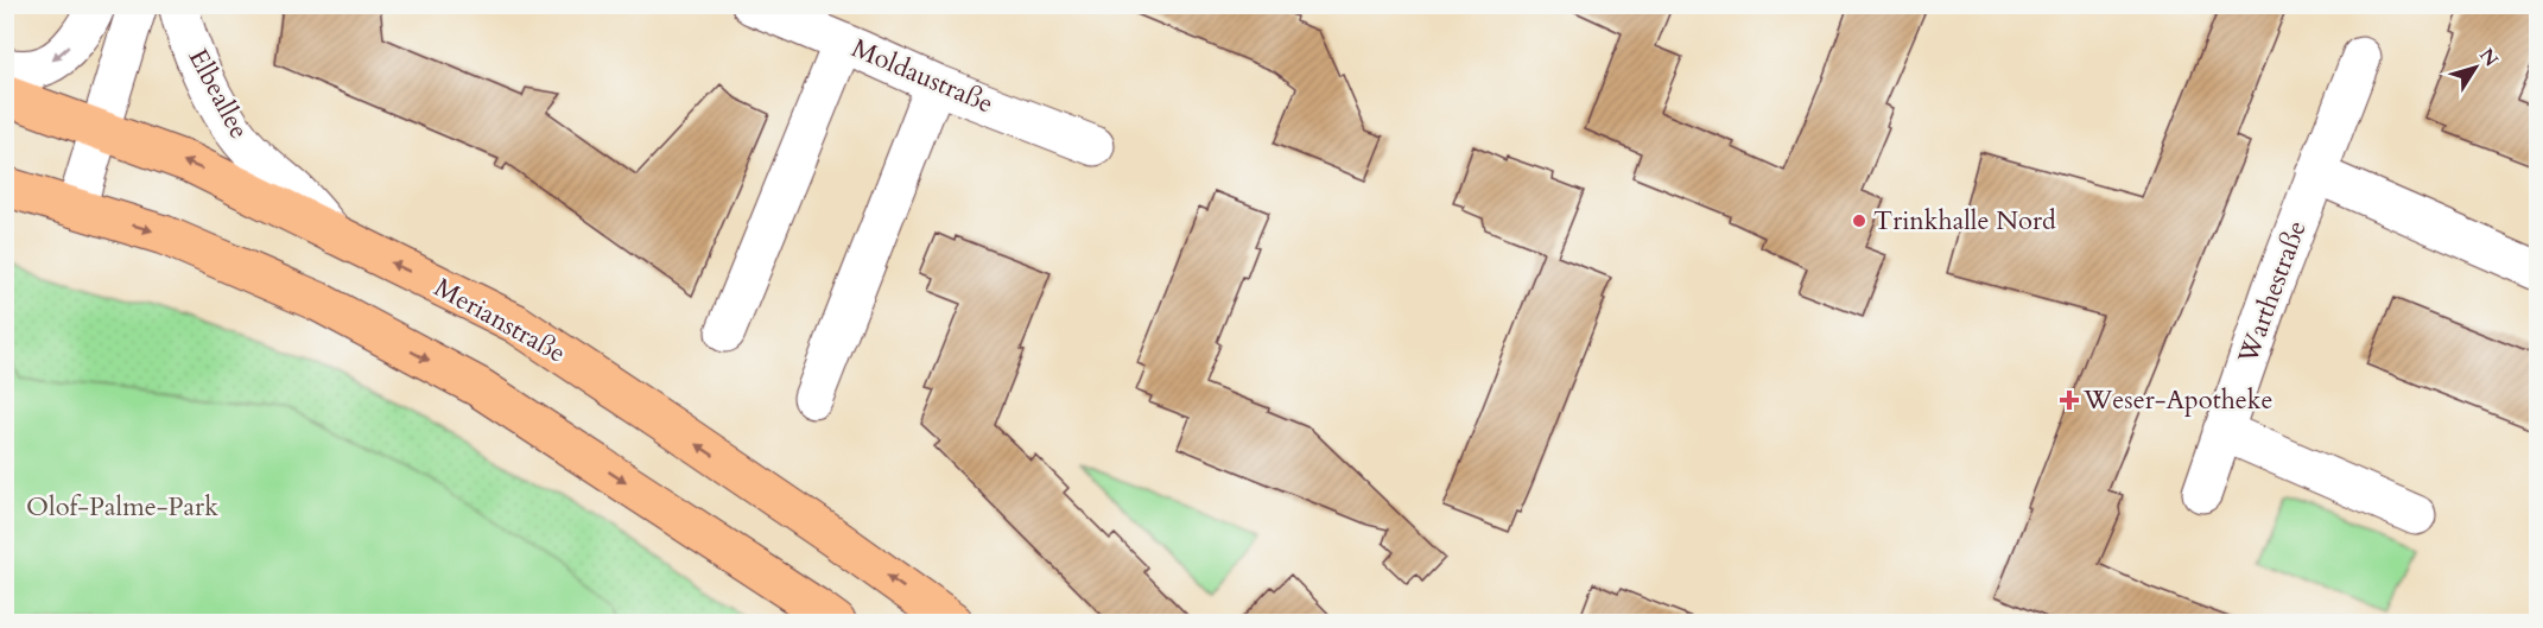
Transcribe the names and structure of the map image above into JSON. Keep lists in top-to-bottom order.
{
  "streets": {
    "main road": ["Merianstraße"],
    "street": ["Moldaustraße", "Elbeallee", "Warthestraße"]
  },
  "crossings": [
    ["Elbeallee", "Merianstraße"]
  ],
  "parks": ["Olof-Palme-Park"],
  "places": {
    "other": ["Trinkhalle Nord"],
    "health": ["Weser-Apotheke"]
  },
  "north": "top right"
}
